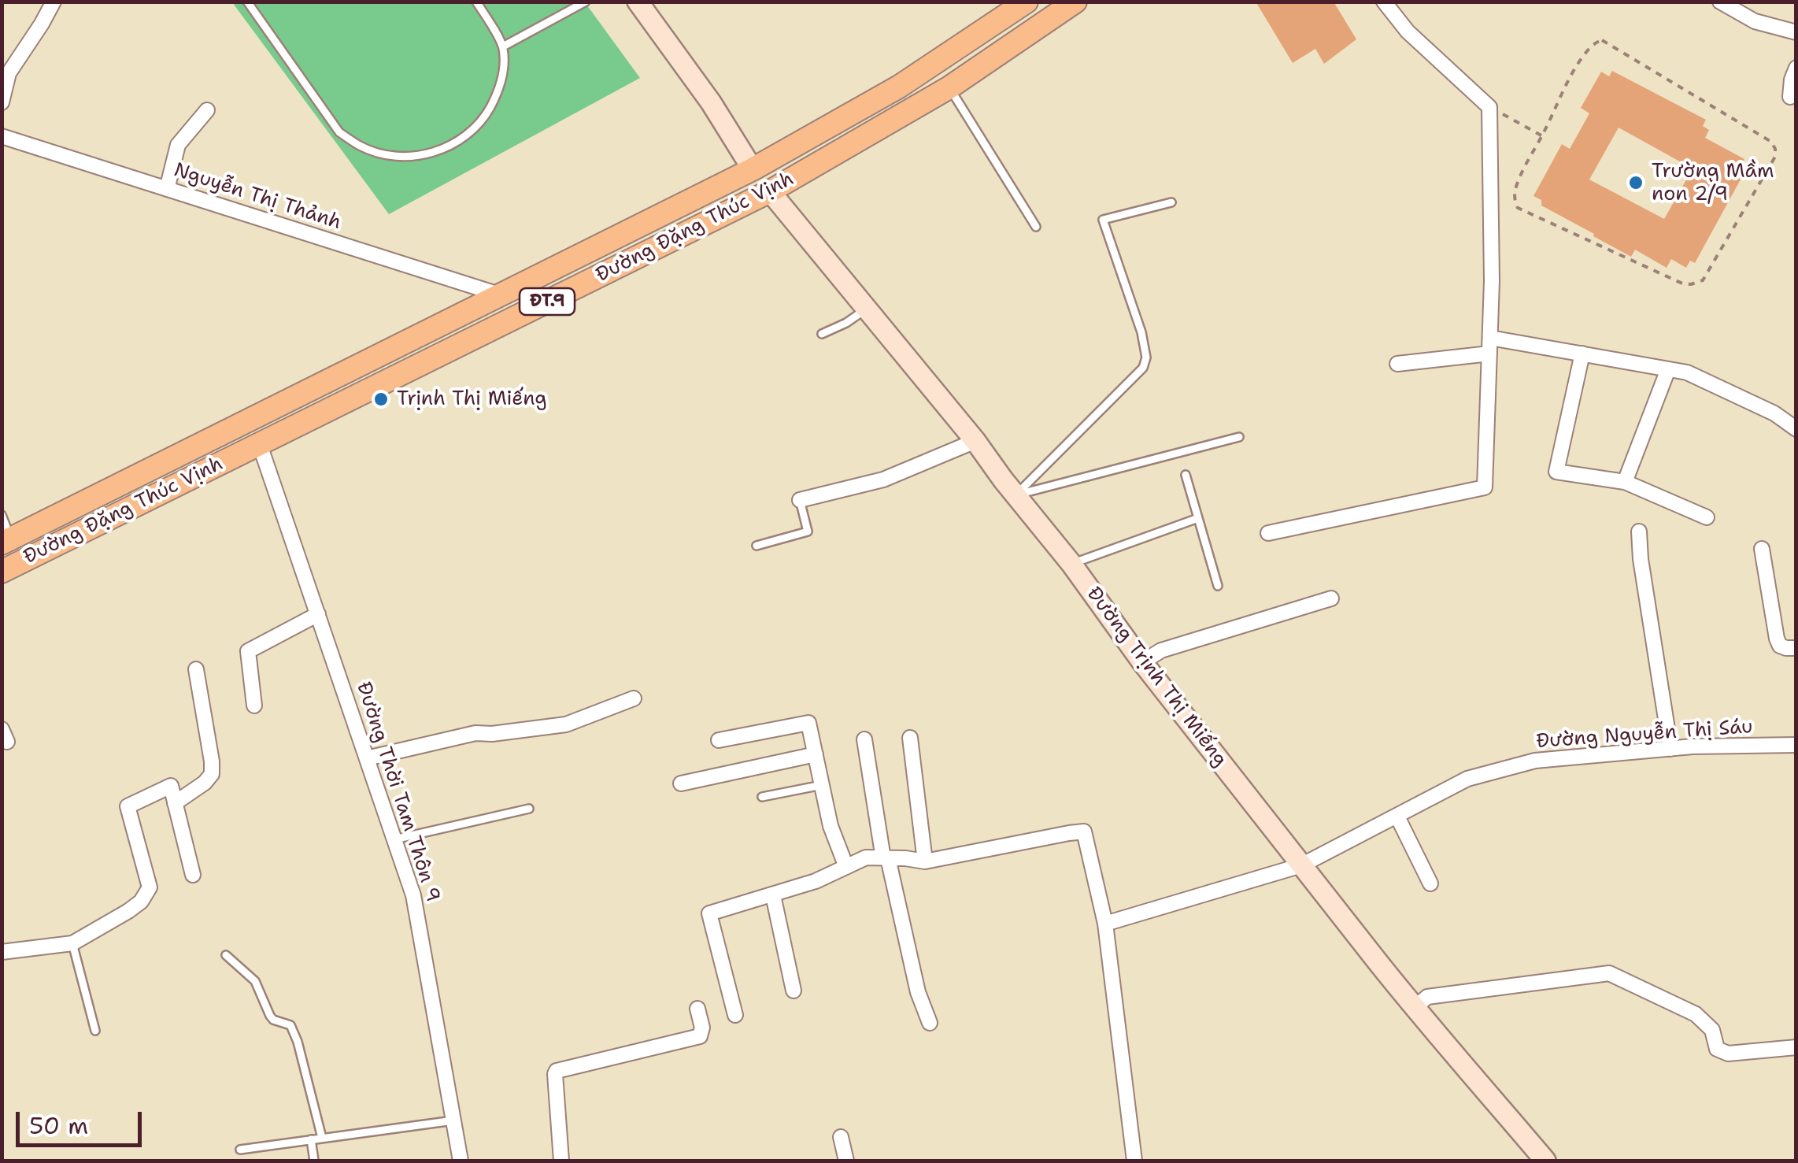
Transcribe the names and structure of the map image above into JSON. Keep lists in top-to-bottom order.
{
  "streets": {
    "main road": ["Đường Đặng Thúc Vịnh", "ĐT.9", "Đường Trịnh Thị Miếng"],
    "street": ["Nguyễn Thị Thảnh", "Đường Nguyễn Thị Sáu", "Đường Thời Tam Thôn 9"]
  },
  "crossings": [
    ["Nguyễn Thị Thảnh", "Đường Đặng Thúc Vịnh"],
    ["Đường Đặng Thúc Vịnh", "Đường Trịnh Thị Miếng"],
    ["Đường Đặng Thúc Vịnh", "Đường Thời Tam Thôn 9"],
    ["Đường Trịnh Thị Miếng", "Đường Nguyễn Thị Sáu"]
  ],
  "places": ["Trường Mầm non 2/9", "Trịnh Thị Miếng"],
  "scale_bar": "50 m"
}
